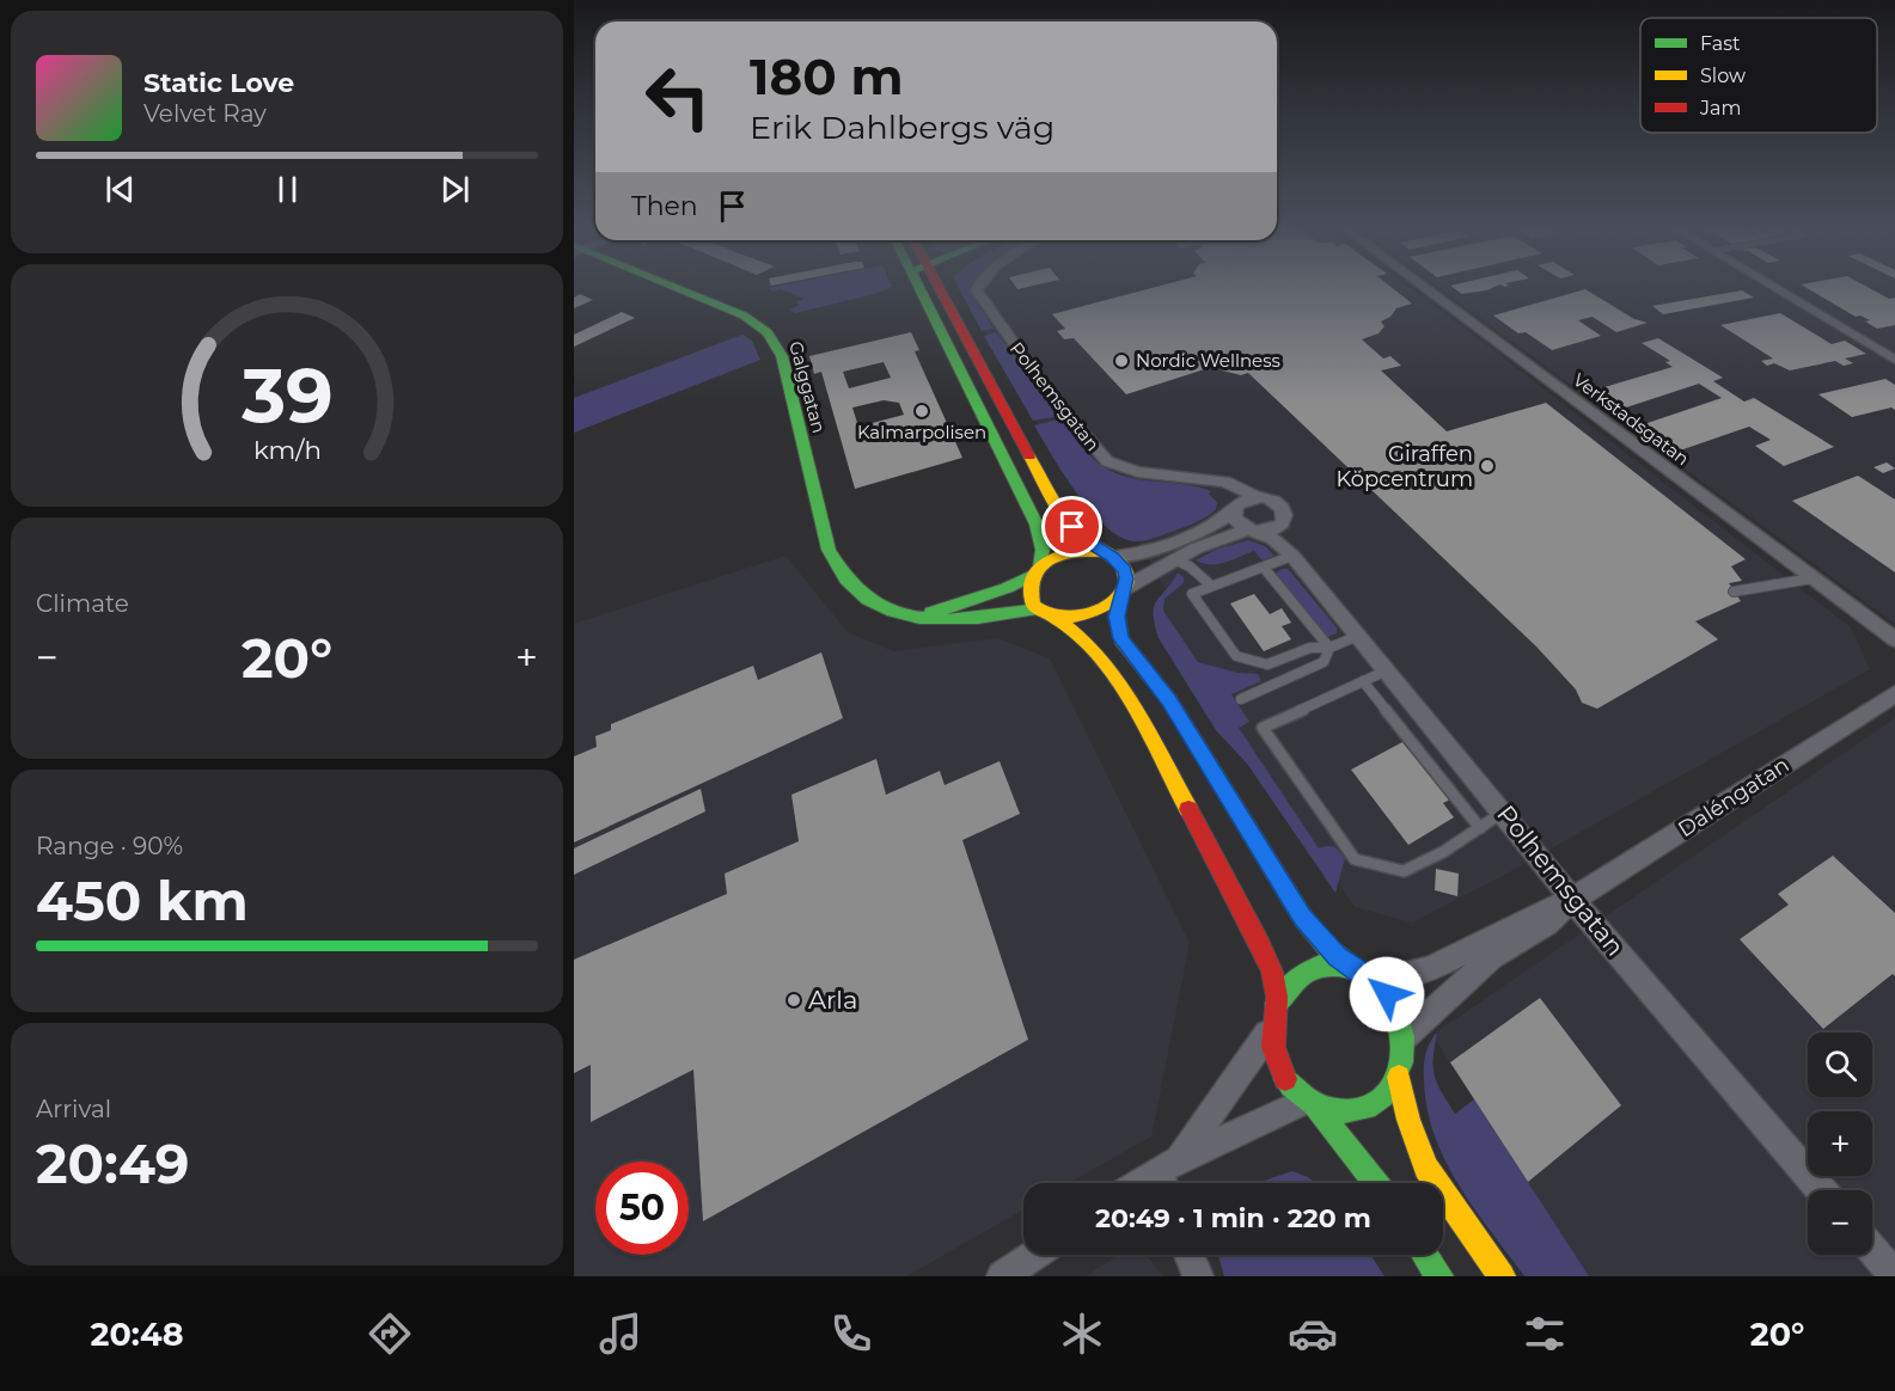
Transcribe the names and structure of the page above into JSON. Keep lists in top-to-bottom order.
{
  "streets": {
    "main road": ["Galggatan"],
    "street": ["Polhemsgatan", "Verkstadsgatan", "Daléngatan"]
  },
  "crossings": [
    ["Polhemsgatan", "Daléngatan"]
  ],
  "places": [
    "Nordic Wellness",
    "Kalmarpolisen",
    "Giraffen Köpcentrum",
    "Arla"
  ],
  "legend": ["Fast", "Slow", "Jam"],
  "page": {
    "turn": ["180 m", "Erik Dahlbergs väg"],
    "song": ["Static Love", "Velvet Ray"],
    "then": "Then",
    "tile": [
      "Climate",
      ["Range · 90%", "450 km"],
      ["Arrival", "20:49"]
    ],
    "heat": ["−", "20°", "+"],
    "map_buttons": ["+", "−"],
    "limit": "50",
    "trip": "20:49 · 1 min · 220 m",
    "tabs": ["20:48", "20°"],
    "gauge": ["39", "km/h"]
  }
}
